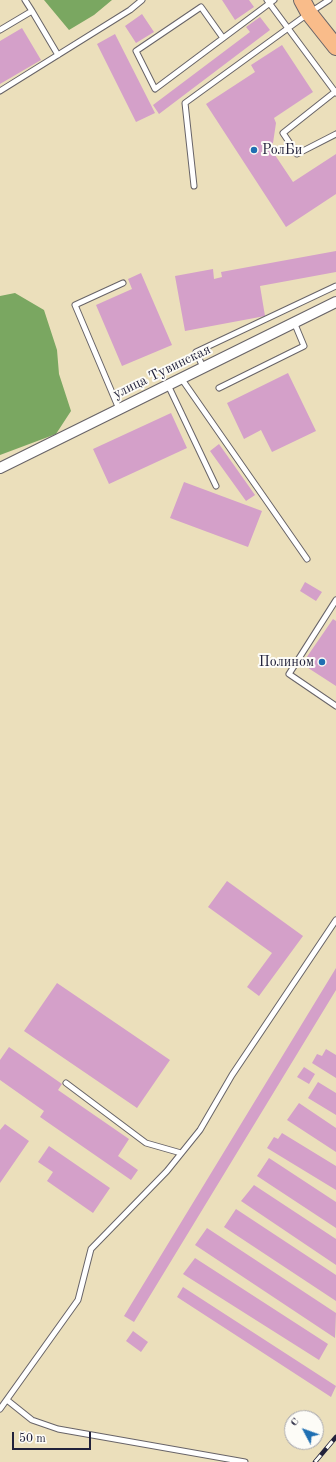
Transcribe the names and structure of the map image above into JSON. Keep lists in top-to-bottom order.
{
  "streets": {
    "street": ["улица Тувинская"]
  },
  "places": ["РолБи", "Полином"],
  "scale_bar": "50 m",
  "north": "top left"
}
